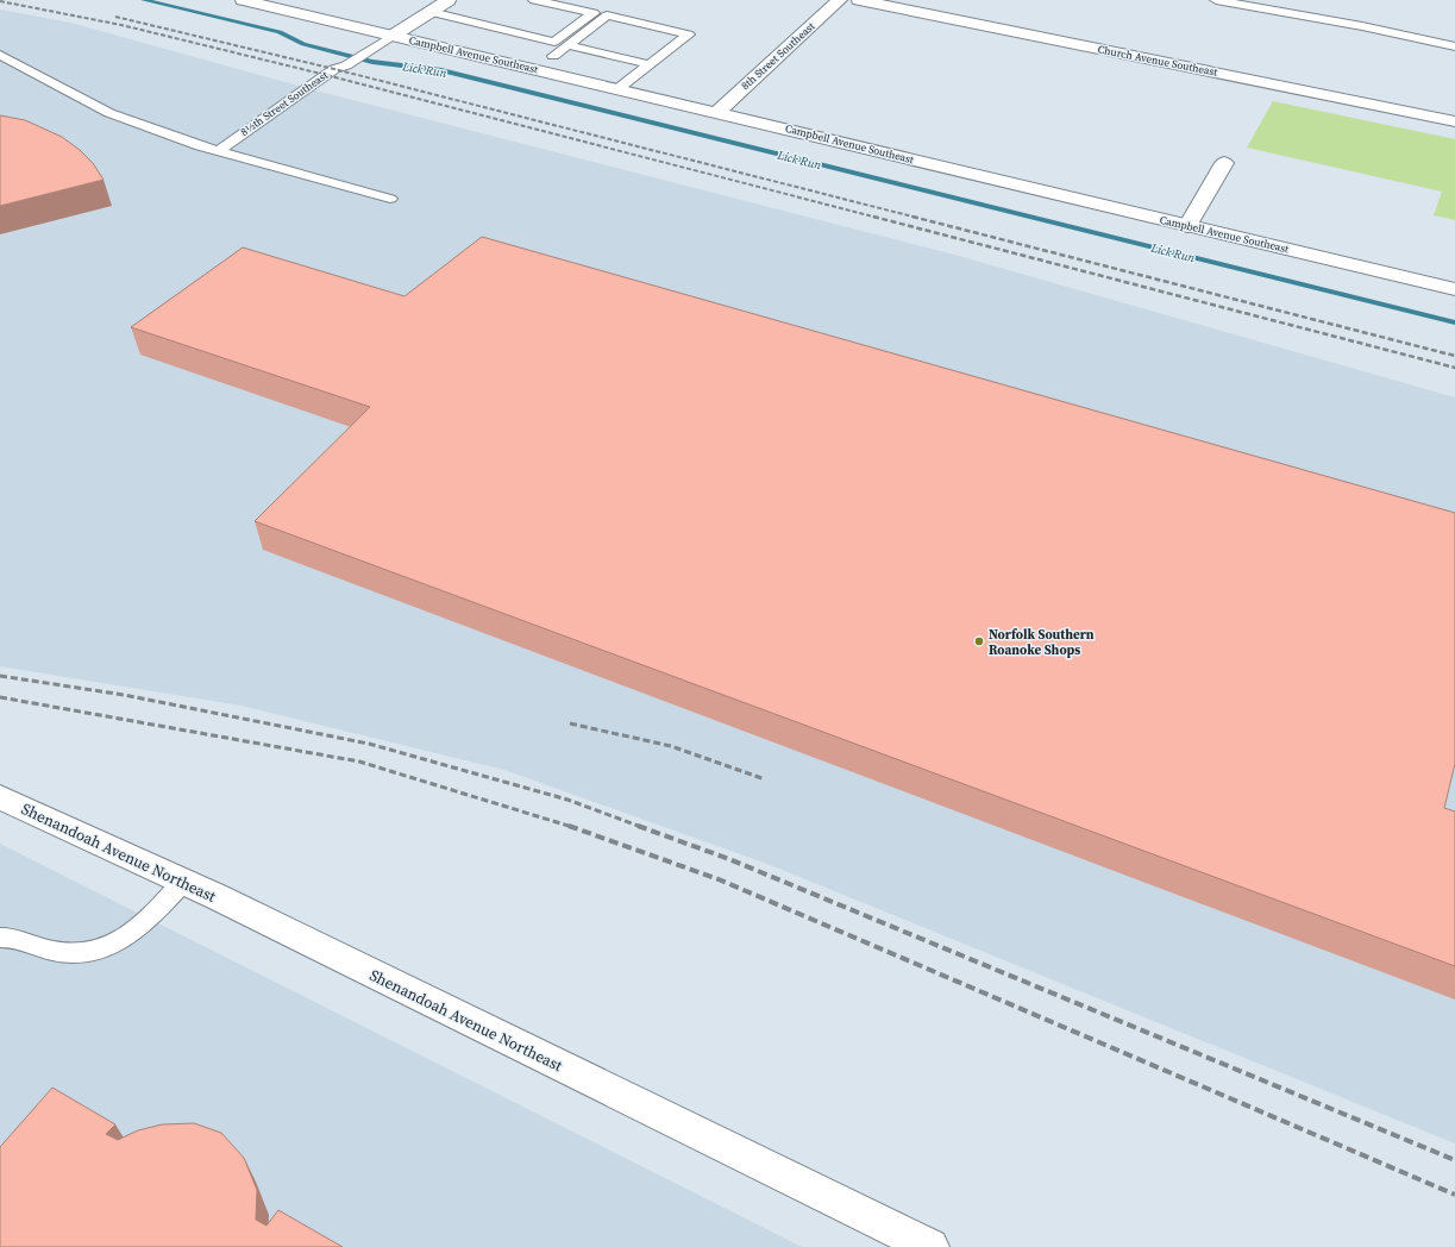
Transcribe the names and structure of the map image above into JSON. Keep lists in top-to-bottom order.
{
  "streets": {
    "street": [
      "Campbell Avenue Southeast",
      "8th Street Southeast",
      "Church Avenue Southeast",
      "8½th Street Southeast",
      "Shenandoah Avenue Northeast"
    ]
  },
  "crossings": [
    ["Campbell Avenue Southeast", "8th Street Southeast"],
    ["Campbell Avenue Southeast", "8½th Street Southeast"]
  ],
  "water": ["Lick Run"],
  "places": ["Norfolk Southern Roanoke Shops"]
}
